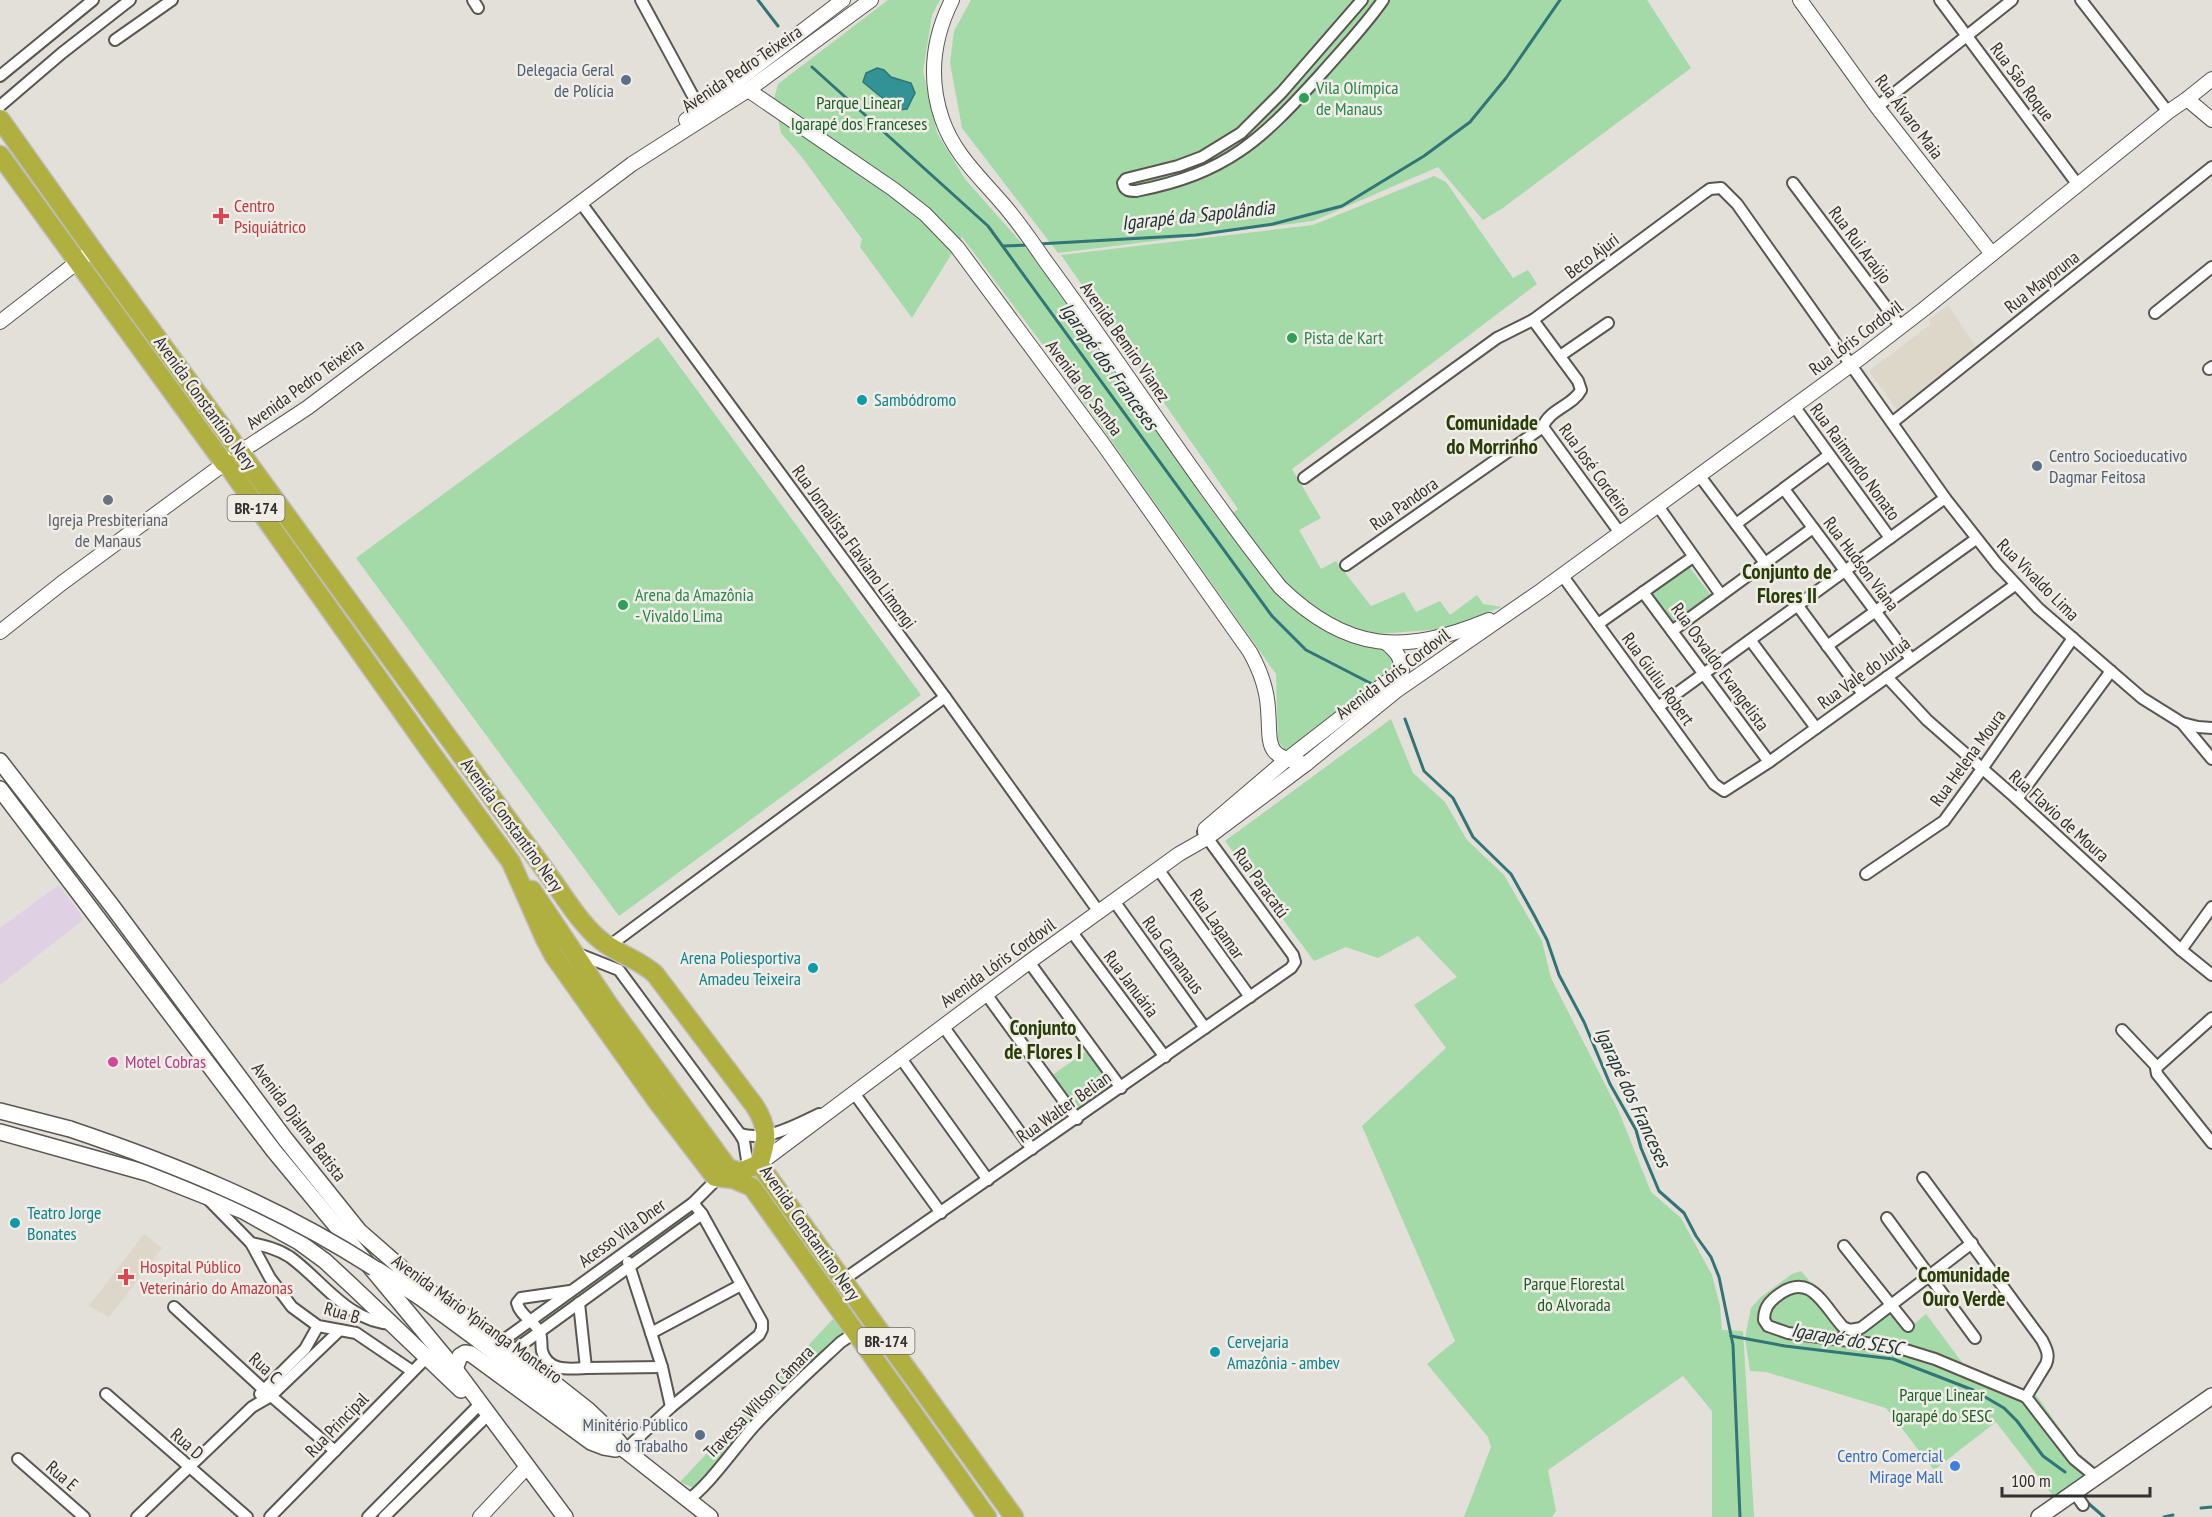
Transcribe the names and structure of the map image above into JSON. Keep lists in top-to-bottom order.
{
  "streets": {
    "highway": ["Avenida Constantino Nery", "BR-174"],
    "main road": ["Avenida Djalma Batista", "Avenida Mário Ypiranga Monteiro"],
    "street": [
      "Avenida Pedro Teixeira",
      "Rua São Roque",
      "Rua Álvaro Maia",
      "Rua Rui Araújo",
      "Beco Ajuri",
      "Rua Mayoruna",
      "Rua Lóris Cordovil",
      "Avenida Bemiro Vianez",
      "Avenida do Samba",
      "Rua Raimundo Nonato",
      "Rua José Cordeiro",
      "Rua Pandora",
      "Rua Jornalista Flaviano Limongi",
      "Rua Hudson Viana",
      "Rua Vivaldo Lima",
      "Rua Osvaldo Evangelista",
      "Rua Vale do Juruá",
      "Avenida Lóris Cordovil",
      "Rua Giuliu Robert",
      "Rua Helena Moura",
      "Rua Flavio de Moura",
      "Rua Paracatú",
      "Rua Lagamar",
      "Rua Camanaus",
      "Rua Januária",
      "Rua Walter Belian",
      "Acesso Vila Dner",
      "Rua B",
      "Rua C",
      "Travessa Wilson Câmara",
      "Rua Principal",
      "Rua D",
      "Rua E"
    ]
  },
  "crossings": [
    ["Avenida Pedro Teixeira", "Avenida do Samba"],
    ["Avenida Pedro Teixeira", "Avenida Constantino Nery"],
    ["Avenida Pedro Teixeira", "Rua Jornalista Flaviano Limongi"],
    ["Rua São Roque", "Rua Lóris Cordovil"],
    ["Rua Álvaro Maia", "Rua Lóris Cordovil"],
    ["Rua Rui Araújo", "Rua Lóris Cordovil"],
    ["Beco Ajuri", "Rua Lóris Cordovil"],
    ["Beco Ajuri", "Rua Pandora"],
    ["Beco Ajuri", "Rua Vivaldo Lima"],
    ["Rua Mayoruna", "Rua Vivaldo Lima"],
    ["Rua Lóris Cordovil", "Avenida Bemiro Vianez"],
    ["Rua Lóris Cordovil", "Rua Raimundo Nonato"],
    ["Rua Lóris Cordovil", "Rua José Cordeiro"],
    ["Rua Lóris Cordovil", "Rua Vivaldo Lima"],
    ["Rua Lóris Cordovil", "Avenida Lóris Cordovil"],
    ["Rua Lóris Cordovil", "Rua Giuliu Robert"],
    ["Avenida Bemiro Vianez", "Avenida Lóris Cordovil"],
    ["Avenida do Samba", "Avenida Lóris Cordovil"],
    ["Avenida Constantino Nery", "BR-174"],
    ["Avenida Constantino Nery", "Avenida Lóris Cordovil"],
    ["Avenida Constantino Nery", "Rua Walter Belian"],
    ["Avenida Constantino Nery", "Acesso Vila Dner"],
    ["Avenida Constantino Nery", "Travessa Wilson Câmara"],
    ["Rua José Cordeiro", "Rua Pandora"],
    ["BR-174", "Avenida Lóris Cordovil"],
    ["Rua Jornalista Flaviano Limongi", "Avenida Lóris Cordovil"],
    ["Rua Hudson Viana", "Rua Vale do Juruá"],
    ["Rua Vivaldo Lima", "Rua Vale do Juruá"],
    ["Rua Vivaldo Lima", "Rua Helena Moura"],
    ["Rua Osvaldo Evangelista", "Rua Vale do Juruá"],
    ["Rua Vale do Juruá", "Rua Giuliu Robert"],
    ["Rua Vale do Juruá", "Rua Flavio de Moura"],
    ["Avenida Lóris Cordovil", "Rua Paracatú"],
    ["Avenida Lóris Cordovil", "Rua Lagamar"],
    ["Avenida Lóris Cordovil", "Rua Camanaus"],
    ["Avenida Lóris Cordovil", "Rua Januária"],
    ["Rua Helena Moura", "Rua Flavio de Moura"],
    ["Rua Paracatú", "Rua Walter Belian"],
    ["Rua Lagamar", "Rua Walter Belian"],
    ["Rua Camanaus", "Rua Walter Belian"],
    ["Rua Januária", "Rua Walter Belian"],
    ["Avenida Djalma Batista", "Acesso Vila Dner"],
    ["Avenida Djalma Batista", "Avenida Mário Ypiranga Monteiro"],
    ["Acesso Vila Dner", "Avenida Mário Ypiranga Monteiro"],
    ["Rua B", "Rua Principal"],
    ["Avenida Mário Ypiranga Monteiro", "Travessa Wilson Câmara"],
    ["Rua C", "Rua Principal"]
  ],
  "districts": [
    "Comunidade do Morrinho",
    "Conjunto de Flores II",
    "Conjunto de Flores I",
    "Comunidade Ouro Verde"
  ],
  "water": ["Igarapé da Sapolândia", "Igarapé dos Franceses", "Igarapé do SESC"],
  "parks": ["Parque Linear Igarapé dos Franceses", "Parque Florestal do Alvorada", "Parque Linear Igarapé do SESC"],
  "places": {
    "other": [
      "Delegacia Geral de Polícia",
      "Vila Olímpica de Manaus",
      "Pista de Kart",
      "Sambódromo",
      "Centro Socioeducativo Dagmar Feitosa",
      "Igreja Presbiteriana de Manaus",
      "Arena da Amazônia - Vivaldo Lima",
      "Arena Poliesportiva Amadeu Teixeira",
      "Motel Cobras",
      "Teatro Jorge Bonates",
      "Cervejaria Amazônia - ambev",
      "Minitério Público do Trabalho",
      "Centro Comercial Mirage Mall"
    ],
    "health": ["Centro Psiquiátrico", "Hospital Público Veterinário do Amazonas"]
  },
  "scale_bar": "100 m"
}
